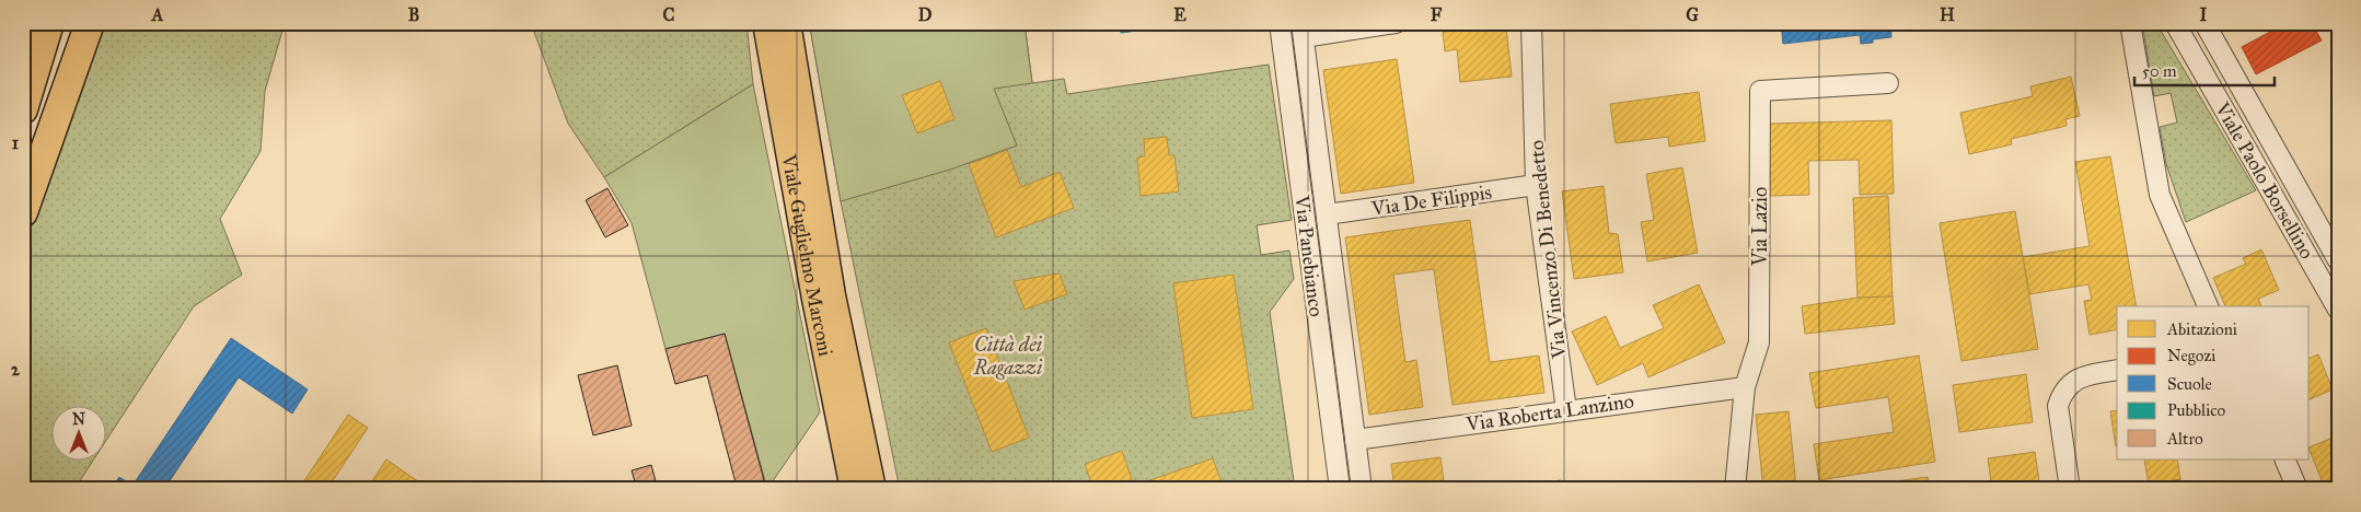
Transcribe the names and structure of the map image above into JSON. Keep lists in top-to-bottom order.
{
  "streets": {
    "main road": ["Viale Guglielmo Marconi"],
    "street": [
      "Viale Paolo Borsellino",
      "Via De Filippis",
      "Via Lazio",
      "Via Vincenzo Di Benedetto",
      "Via Panebianco",
      "Via Roberta Lanzino"
    ]
  },
  "crossings": [
    ["Via De Filippis", "Via Vincenzo Di Benedetto"],
    ["Via De Filippis", "Via Panebianco"],
    ["Via Lazio", "Via Roberta Lanzino"],
    ["Via Vincenzo Di Benedetto", "Via Roberta Lanzino"],
    ["Via Panebianco", "Via Roberta Lanzino"]
  ],
  "parks": ["Città dei Ragazzi"],
  "legend": [
    "Abitazioni",
    "Negozi",
    "Scuole",
    "Pubblico",
    "Altro"
  ],
  "scale_bar": "50 m",
  "north": "top",
  "grid": {
    "columns": [
      "A",
      "B",
      "C",
      "D",
      "E",
      "F",
      "G",
      "H",
      "I"
    ],
    "rows": ["1", "2"]
  }
}
